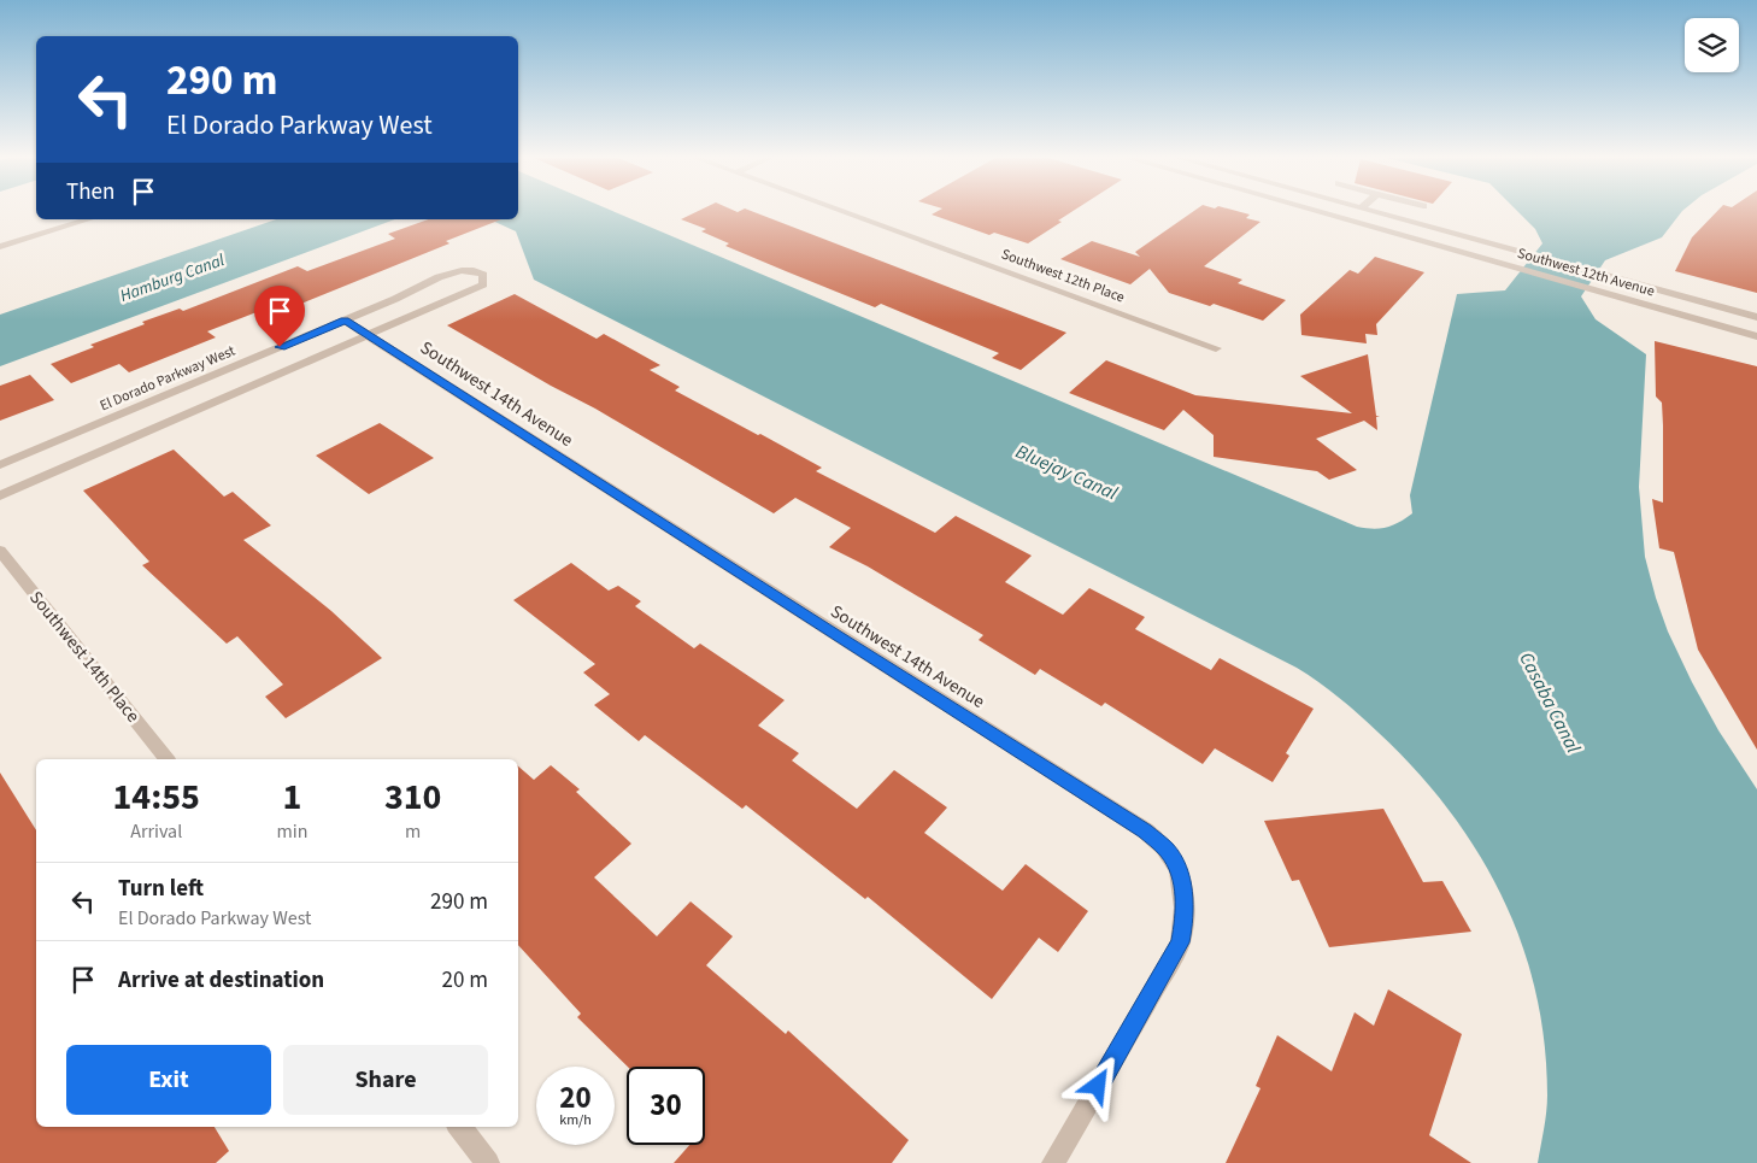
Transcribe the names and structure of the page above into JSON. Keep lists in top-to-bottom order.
{
  "streets": {
    "street": [
      "Southwest 12th Avenue",
      "Southwest 12th Place",
      "El Dorado Parkway West",
      "Southwest 14th Avenue",
      "Southwest 14th Place"
    ]
  },
  "crossings": [
    ["El Dorado Parkway West", "Southwest 14th Avenue"]
  ],
  "water": ["Hamburg Canal", "Bluejay Canal", "Casaba Canal"],
  "page": {
    "turn": ["290 m", "El Dorado Parkway West"],
    "then": "Then",
    "eta": [
      "14:55",
      "Arrival",
      "1",
      "min",
      "310",
      "m"
    ],
    "list": [
      {
        "name": "Turn left",
        "note": "El Dorado Parkway West",
        "value": "290 m"
      },
      {
        "name": "Arrive at destination",
        "value": "20 m"
      }
    ],
    "buttons": ["Exit", "Share"],
    "speed": "20 km/h",
    "limit": "30"
  }
}
